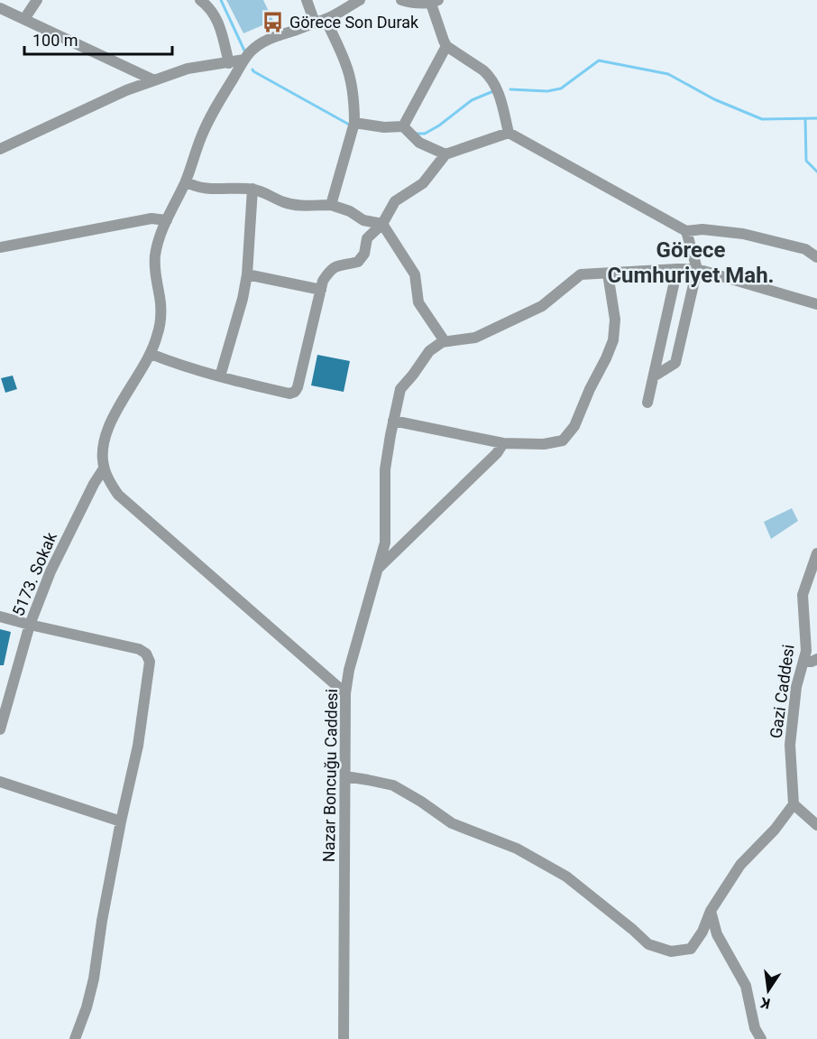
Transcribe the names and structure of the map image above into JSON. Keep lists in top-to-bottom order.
{
  "streets": {
    "street": ["5173. Sokak", "Gazi Caddesi", "Nazar Boncuğu Caddesi"]
  },
  "districts": ["Görece Cumhuriyet Mah."],
  "places": {
    "bus stop": ["Görece Son Durak"]
  },
  "scale_bar": "100 m",
  "north": "bottom"
}
